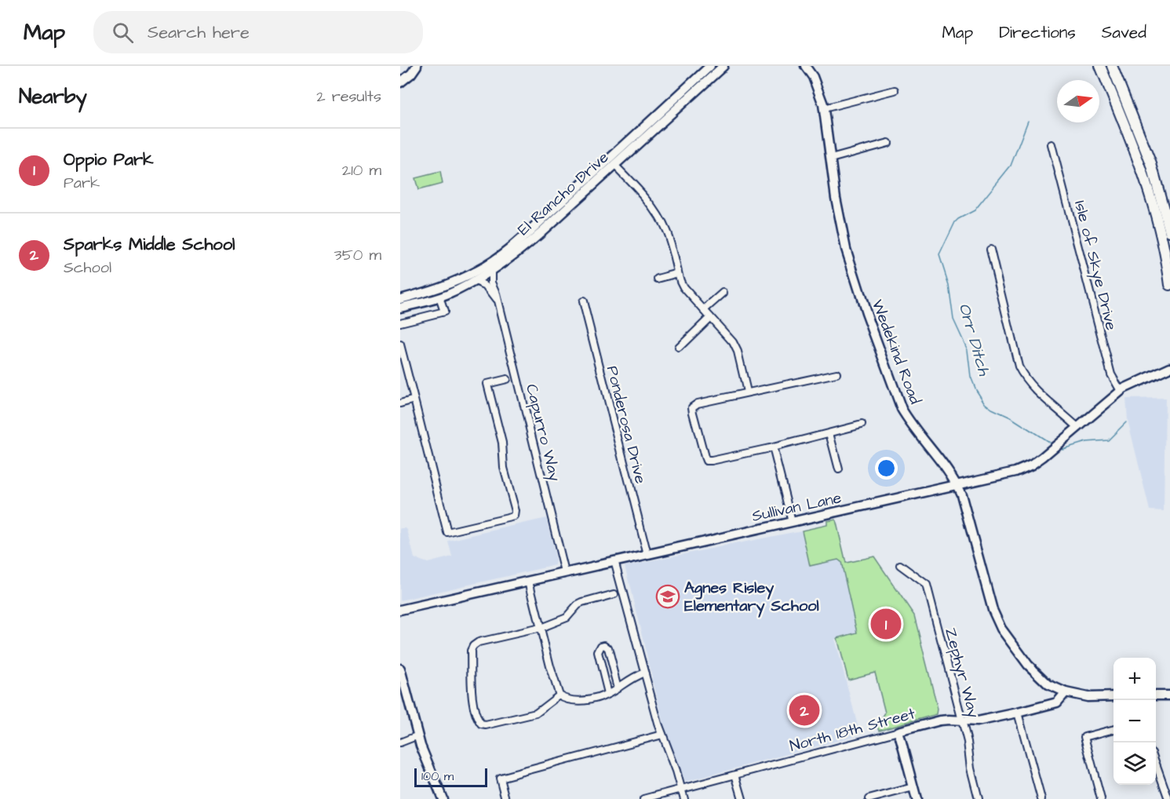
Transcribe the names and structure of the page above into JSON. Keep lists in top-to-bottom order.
{
  "streets": {
    "street": [
      "El Rancho Drive",
      "Isle of Skye Drive",
      "Wedekind Road",
      "Ponderosa Drive",
      "Capurro Way",
      "Sullivan Lane",
      "Zephyr Way",
      "North 18th Street"
    ]
  },
  "crossings": [
    ["El Rancho Drive", "Capurro Way"],
    ["Isle of Skye Drive", "Sullivan Lane"],
    ["Wedekind Road", "Sullivan Lane"],
    ["Wedekind Road", "North 18th Street"],
    ["Ponderosa Drive", "Sullivan Lane"],
    ["Capurro Way", "Sullivan Lane"],
    ["Zephyr Way", "North 18th Street"]
  ],
  "water": ["Orr Ditch"],
  "places": {
    "school or university": ["Agnes Risley Elementary School"]
  },
  "scale_bar": "100 m",
  "north": "right",
  "page": {
    "header": "Map",
    "search": "Search here",
    "nav": ["Map", "Directions", "Saved"],
    "heading": ["Nearby", "2 results"],
    "list": [
      {
        "mark": "1",
        "name": "Oppio Park",
        "note": "Park",
        "value": "210 m"
      },
      {
        "mark": "2",
        "name": "Sparks Middle School",
        "note": "School",
        "value": "350 m"
      }
    ],
    "pins": ["1", "2"],
    "map_buttons": ["+", "−"],
    "scale": "100 m"
  }
}
